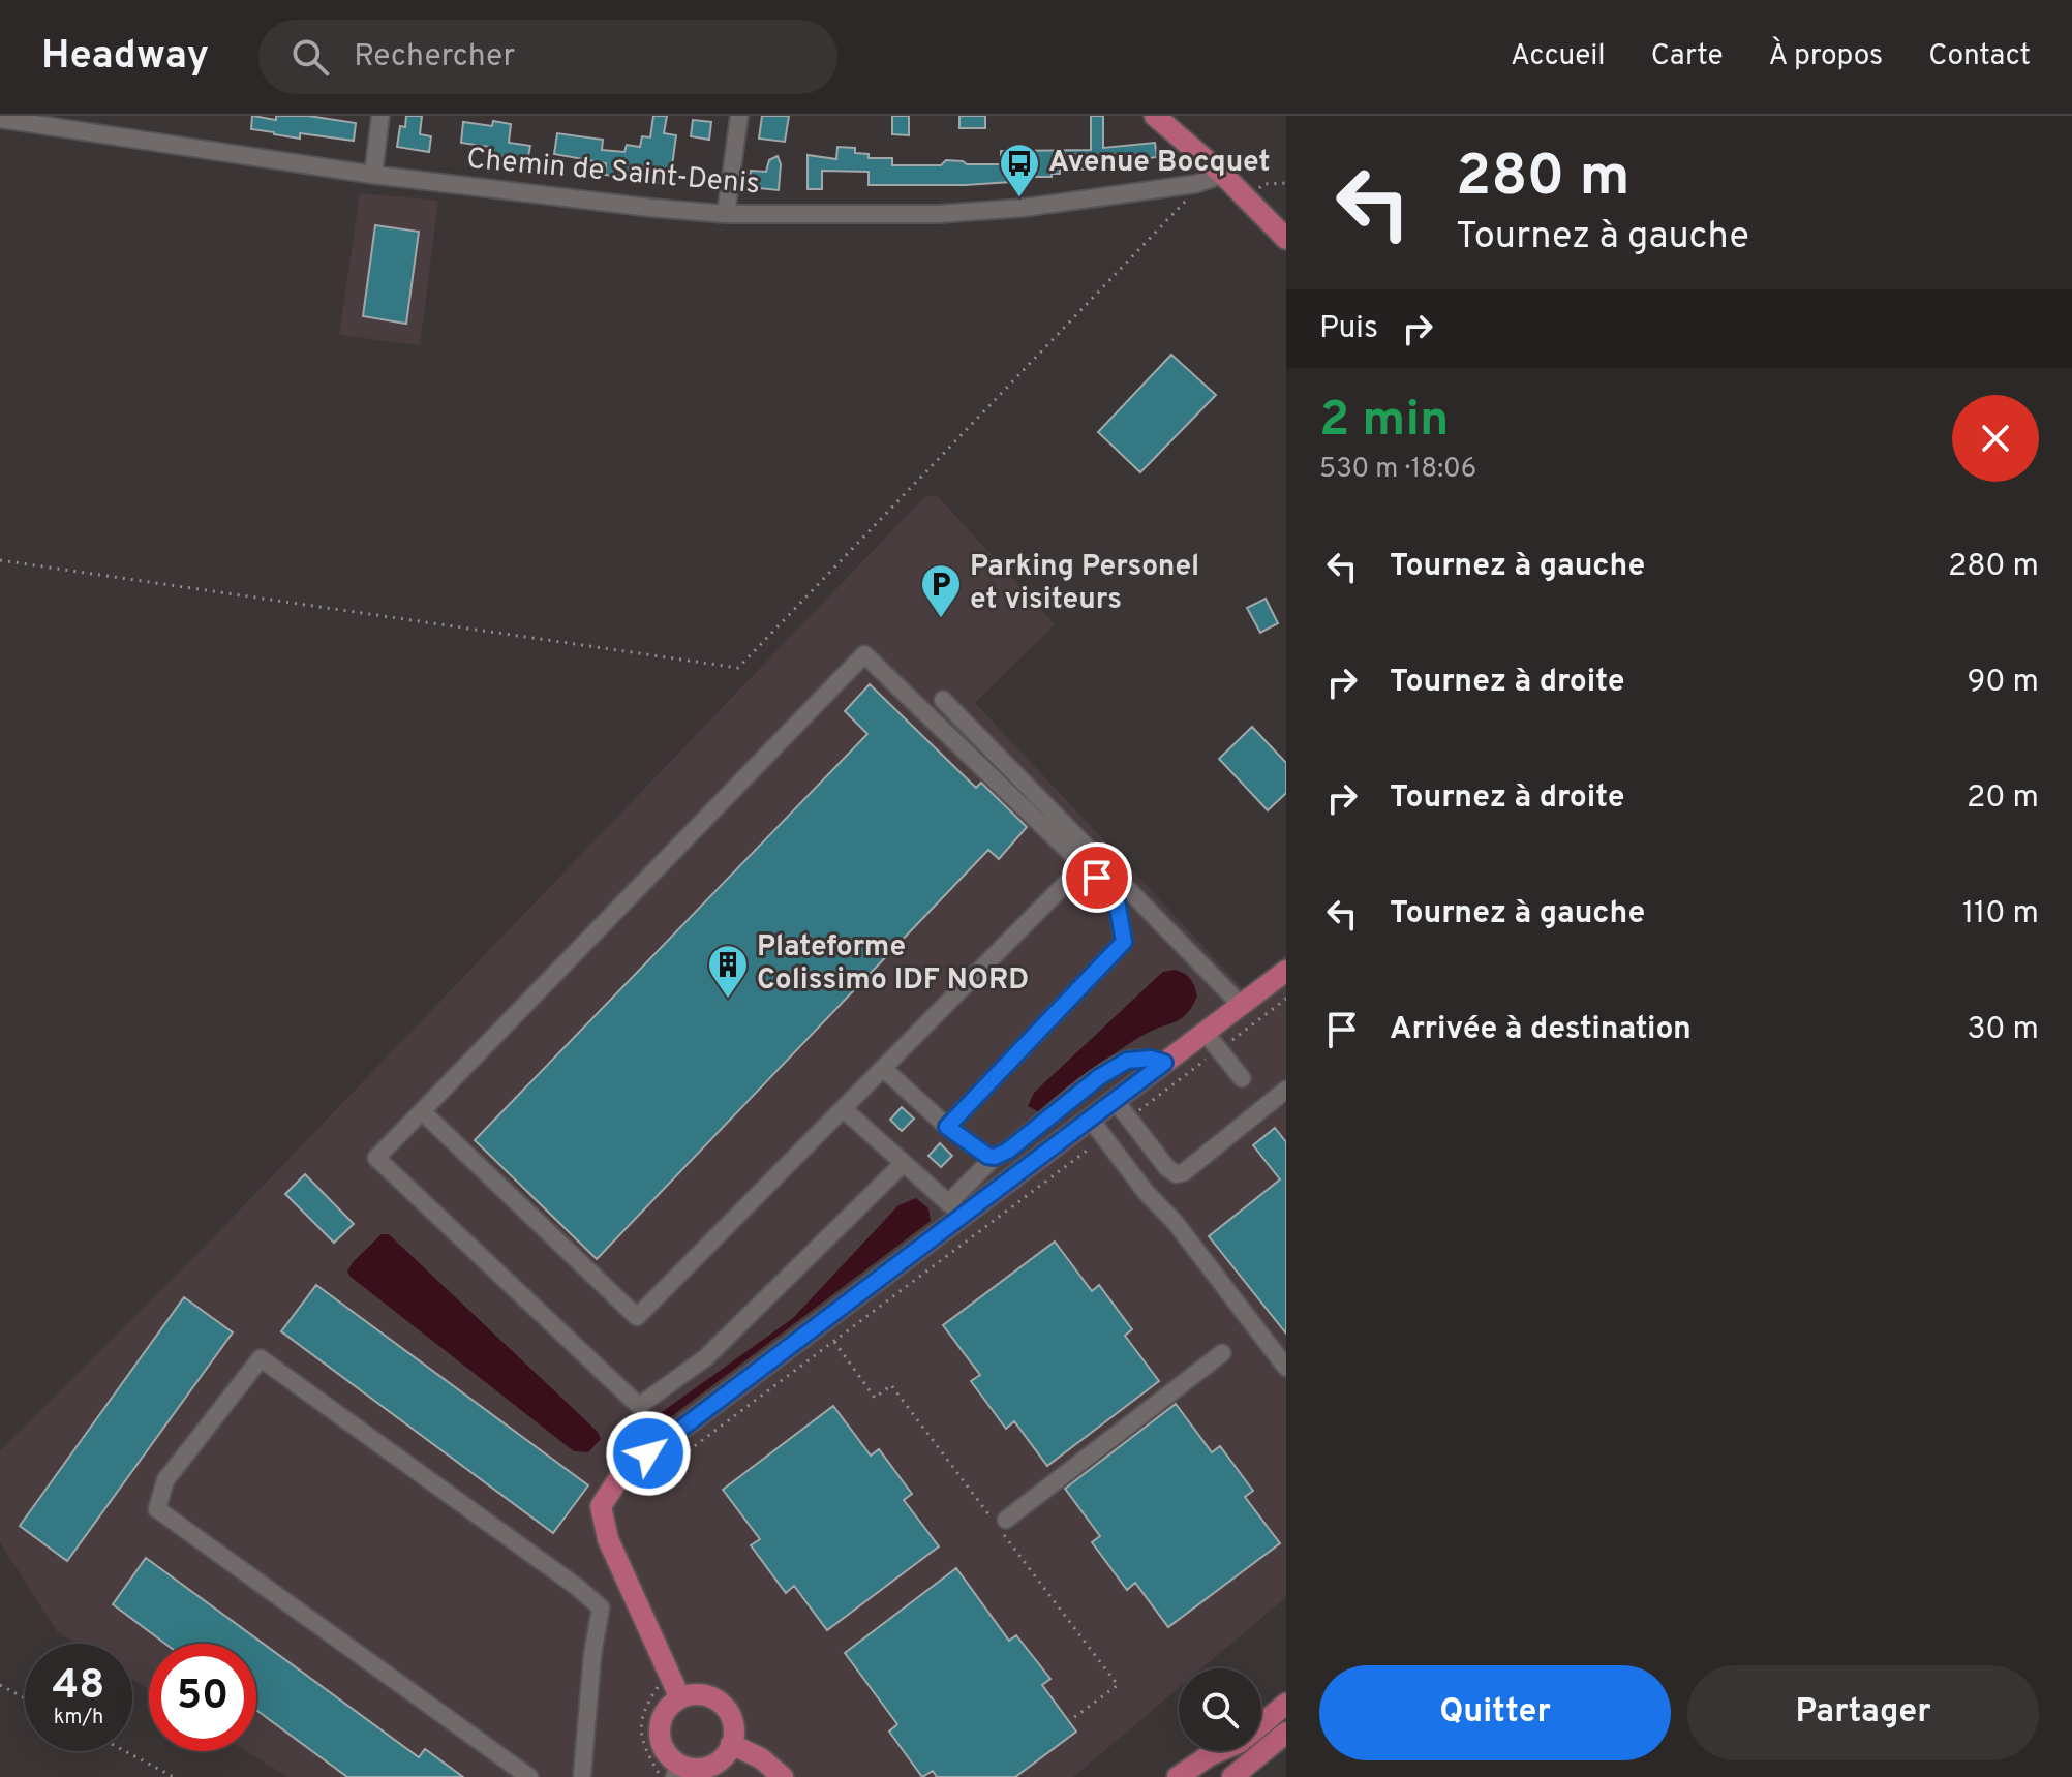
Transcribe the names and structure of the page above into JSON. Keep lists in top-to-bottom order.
{
  "streets": {
    "street": ["Chemin de Saint-Denis"]
  },
  "places": {
    "bus stop": ["Avenue Bocquet"],
    "parking": ["Parking Personel et visiteurs"],
    "building": ["Plateforme Colissimo IDF NORD"]
  },
  "page": {
    "header": "Headway",
    "search": "Rechercher",
    "nav": [
      "Accueil",
      "Carte",
      "À propos",
      "Contact"
    ],
    "turn": ["280 m", "Tournez à gauche"],
    "then": "Puis",
    "heading": ["2 min", "530 m · 18:06"],
    "list": [
      {
        "name": "Tournez à gauche",
        "value": "280 m"
      },
      {
        "name": "Tournez à droite",
        "value": "90 m"
      },
      {
        "name": "Tournez à droite",
        "value": "20 m"
      },
      {
        "name": "Tournez à gauche",
        "value": "110 m"
      },
      {
        "name": "Arrivée à destination",
        "value": "30 m"
      }
    ],
    "speed": "48 km/h",
    "limit": "50",
    "buttons": ["Quitter", "Partager"]
  }
}
